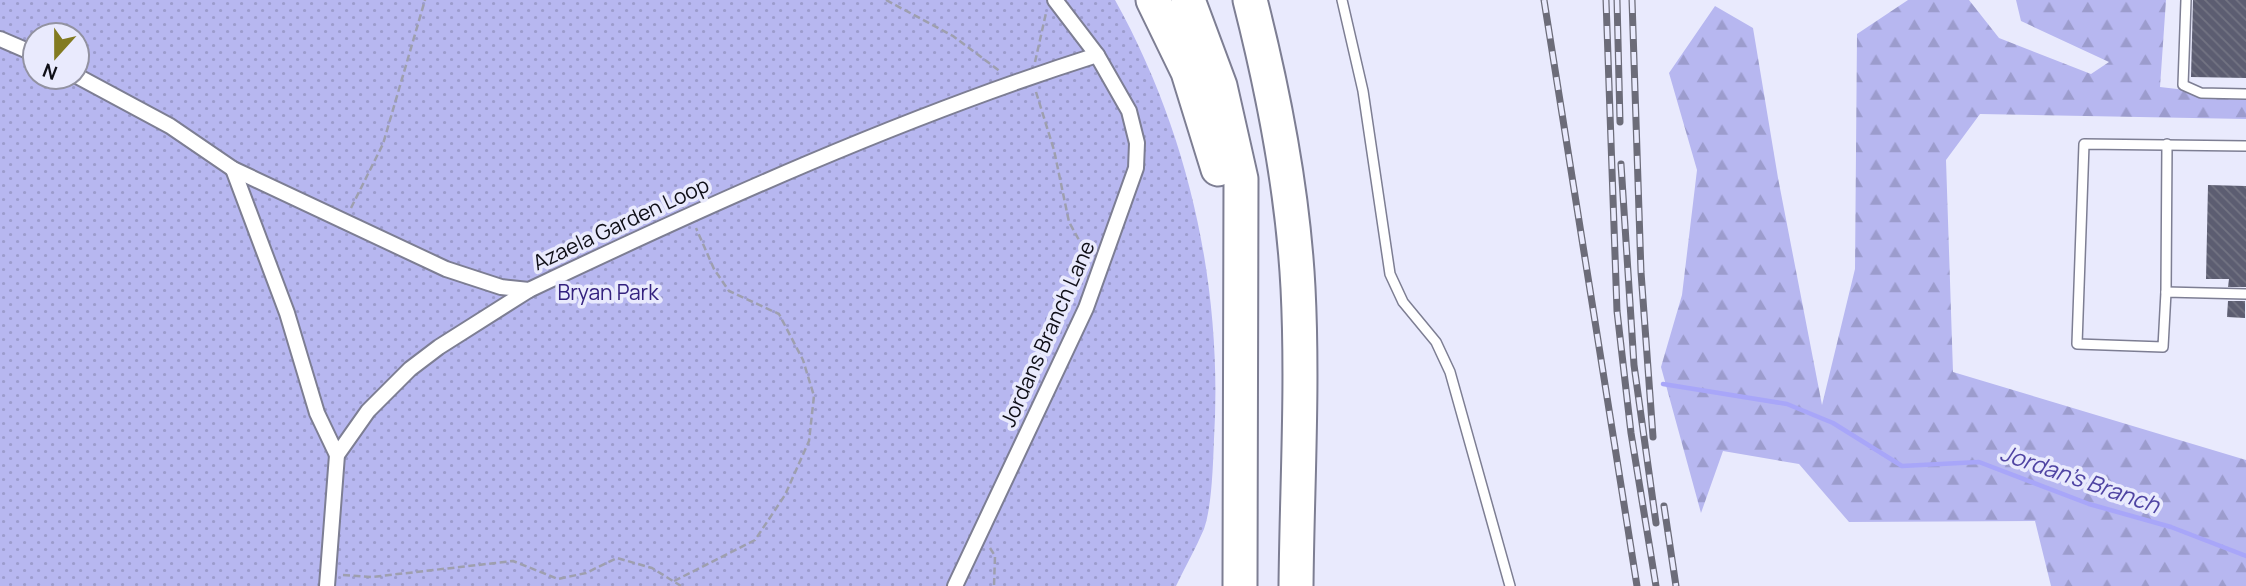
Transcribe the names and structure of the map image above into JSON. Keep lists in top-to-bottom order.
{
  "streets": {
    "street": ["Azaela Garden Loop", "Jordans Branch Lane"]
  },
  "crossings": [
    ["Azaela Garden Loop", "Jordans Branch Lane"]
  ],
  "water": ["Jordan's Branch"],
  "parks": ["Bryan Park"],
  "north": "bottom"
}
